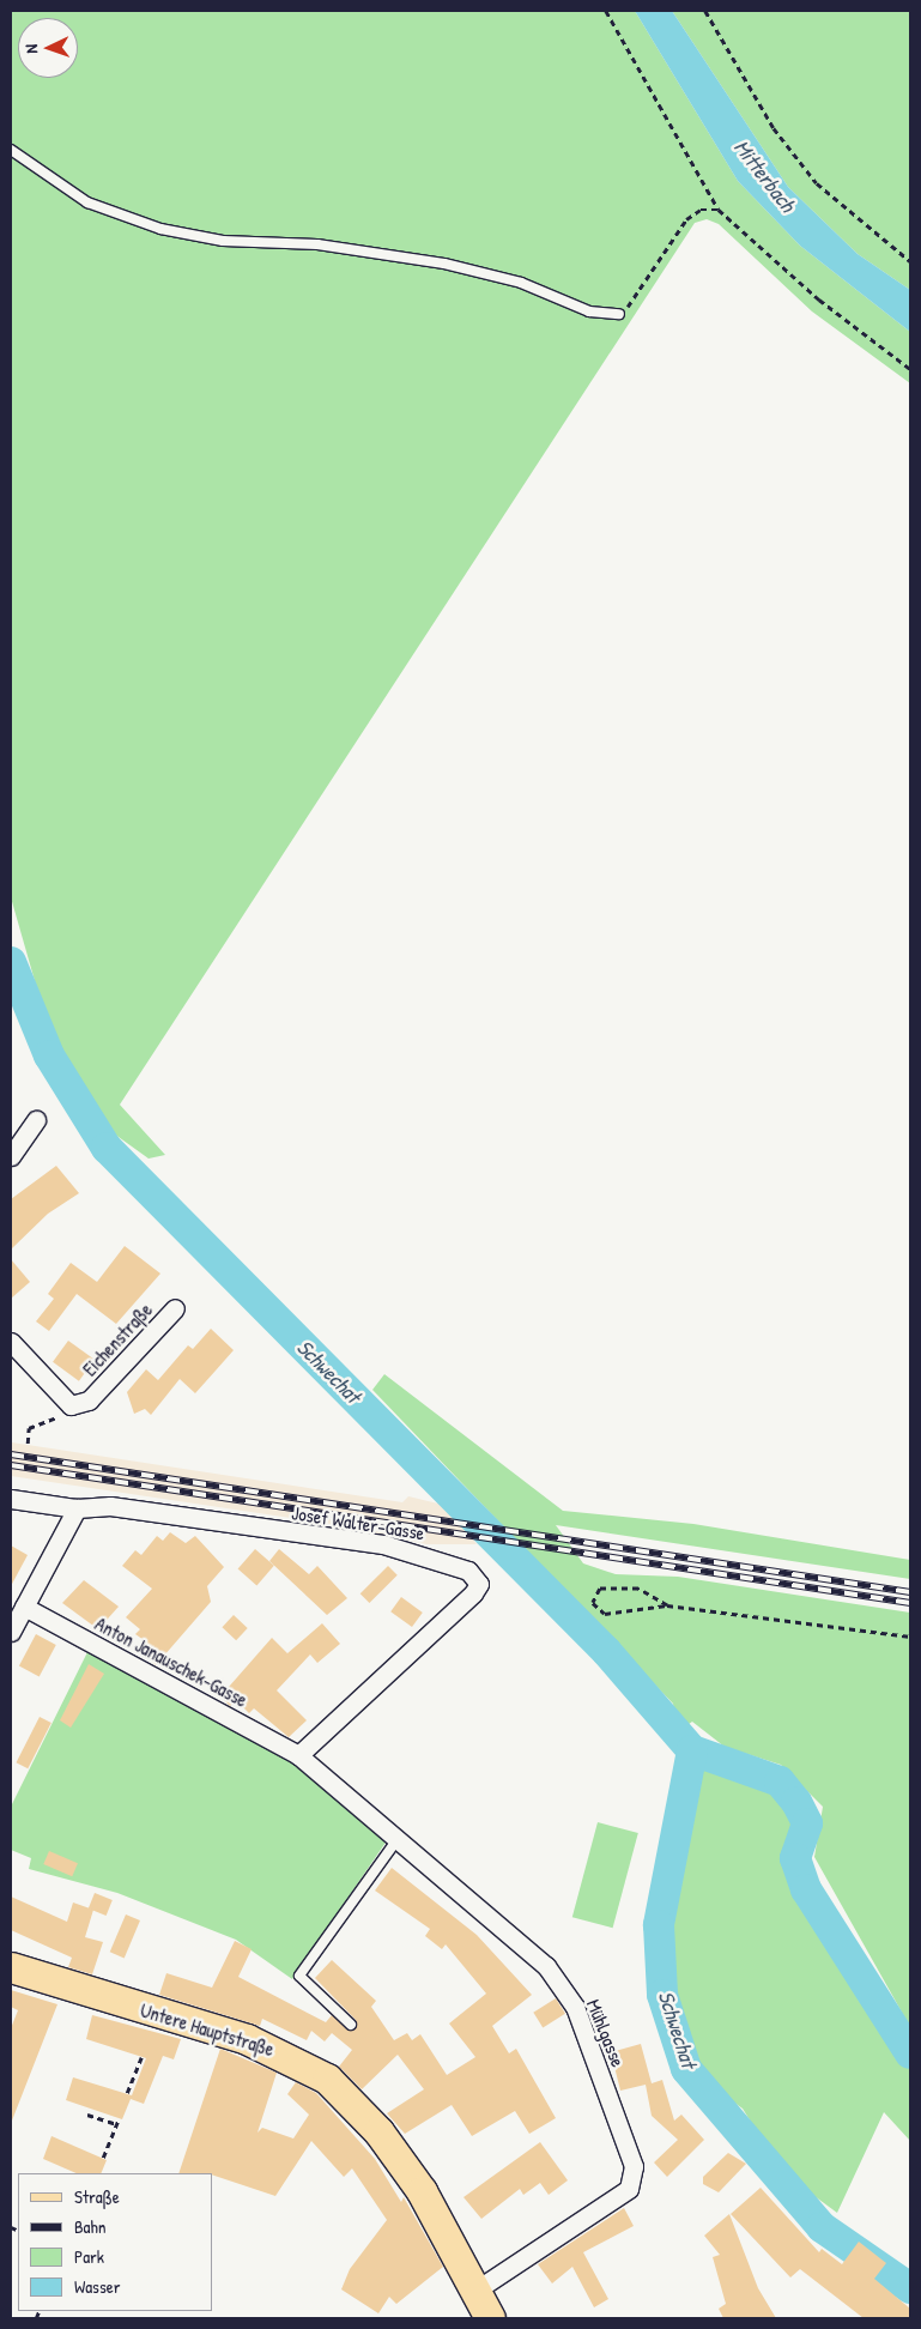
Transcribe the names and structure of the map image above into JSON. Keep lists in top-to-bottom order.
{
  "streets": {
    "main road": ["Untere Hauptstraße"],
    "street": [
      "Eichenstraße",
      "Josef Walter-Gasse",
      "Anton Janauschek-Gasse",
      "Mühlgasse"
    ]
  },
  "crossings": [
    ["Josef Walter-Gasse", "Anton Janauschek-Gasse"],
    ["Josef Walter-Gasse", "Mühlgasse"],
    ["Anton Janauschek-Gasse", "Mühlgasse"],
    ["Untere Hauptstraße", "Mühlgasse"]
  ],
  "water": ["Mitterbach", "Schwechat"],
  "legend": [
    "Straße",
    "Bahn",
    "Park",
    "Wasser"
  ],
  "north": "left"
}
